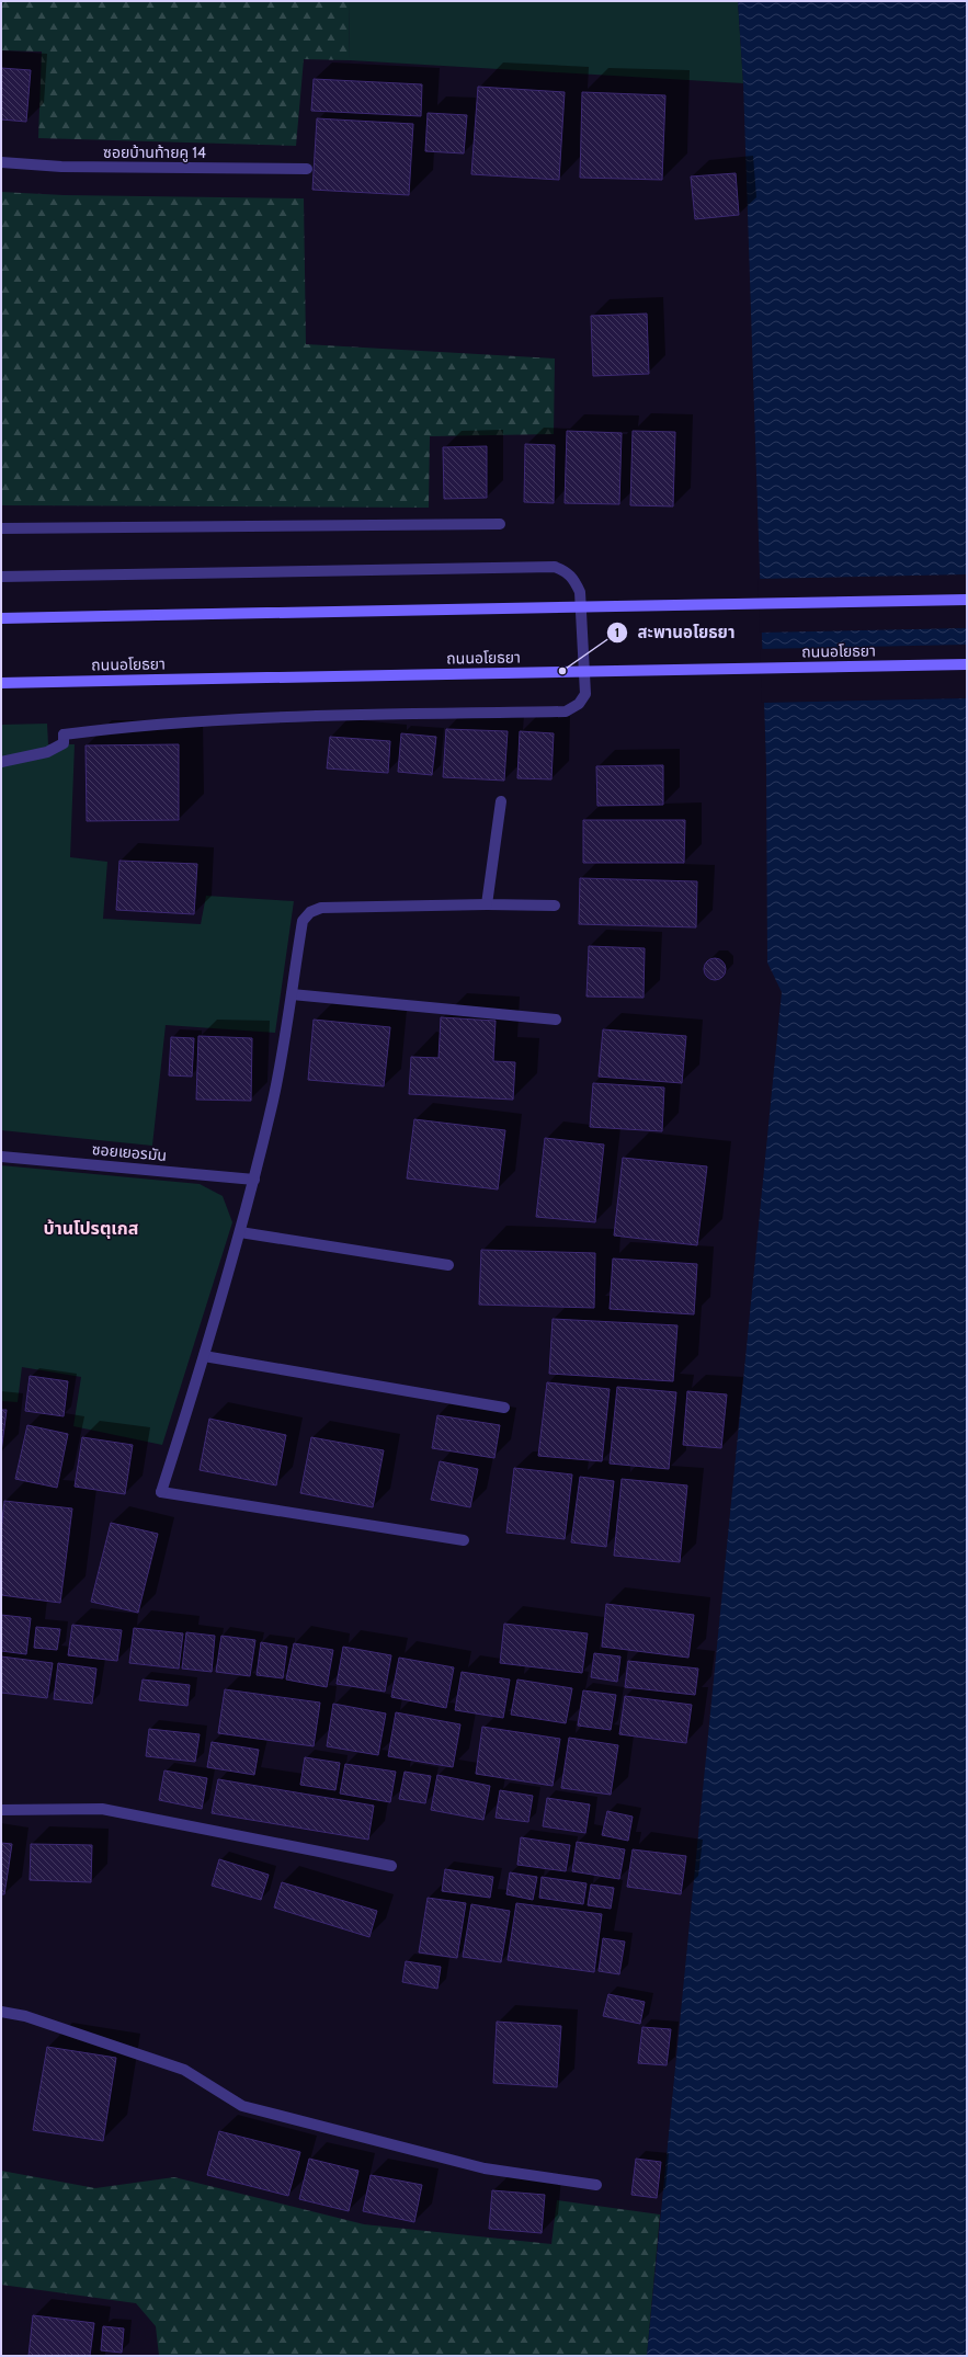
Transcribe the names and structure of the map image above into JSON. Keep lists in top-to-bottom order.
{
  "streets": {
    "main road": ["ถนนอโยธยา"],
    "street": ["ซอยบ้านท้ายคู 14", "ซอยเยอรมัน"]
  },
  "districts": ["บ้านโปรตุเกส"],
  "places": ["สะพานอโยธยา"]
}
